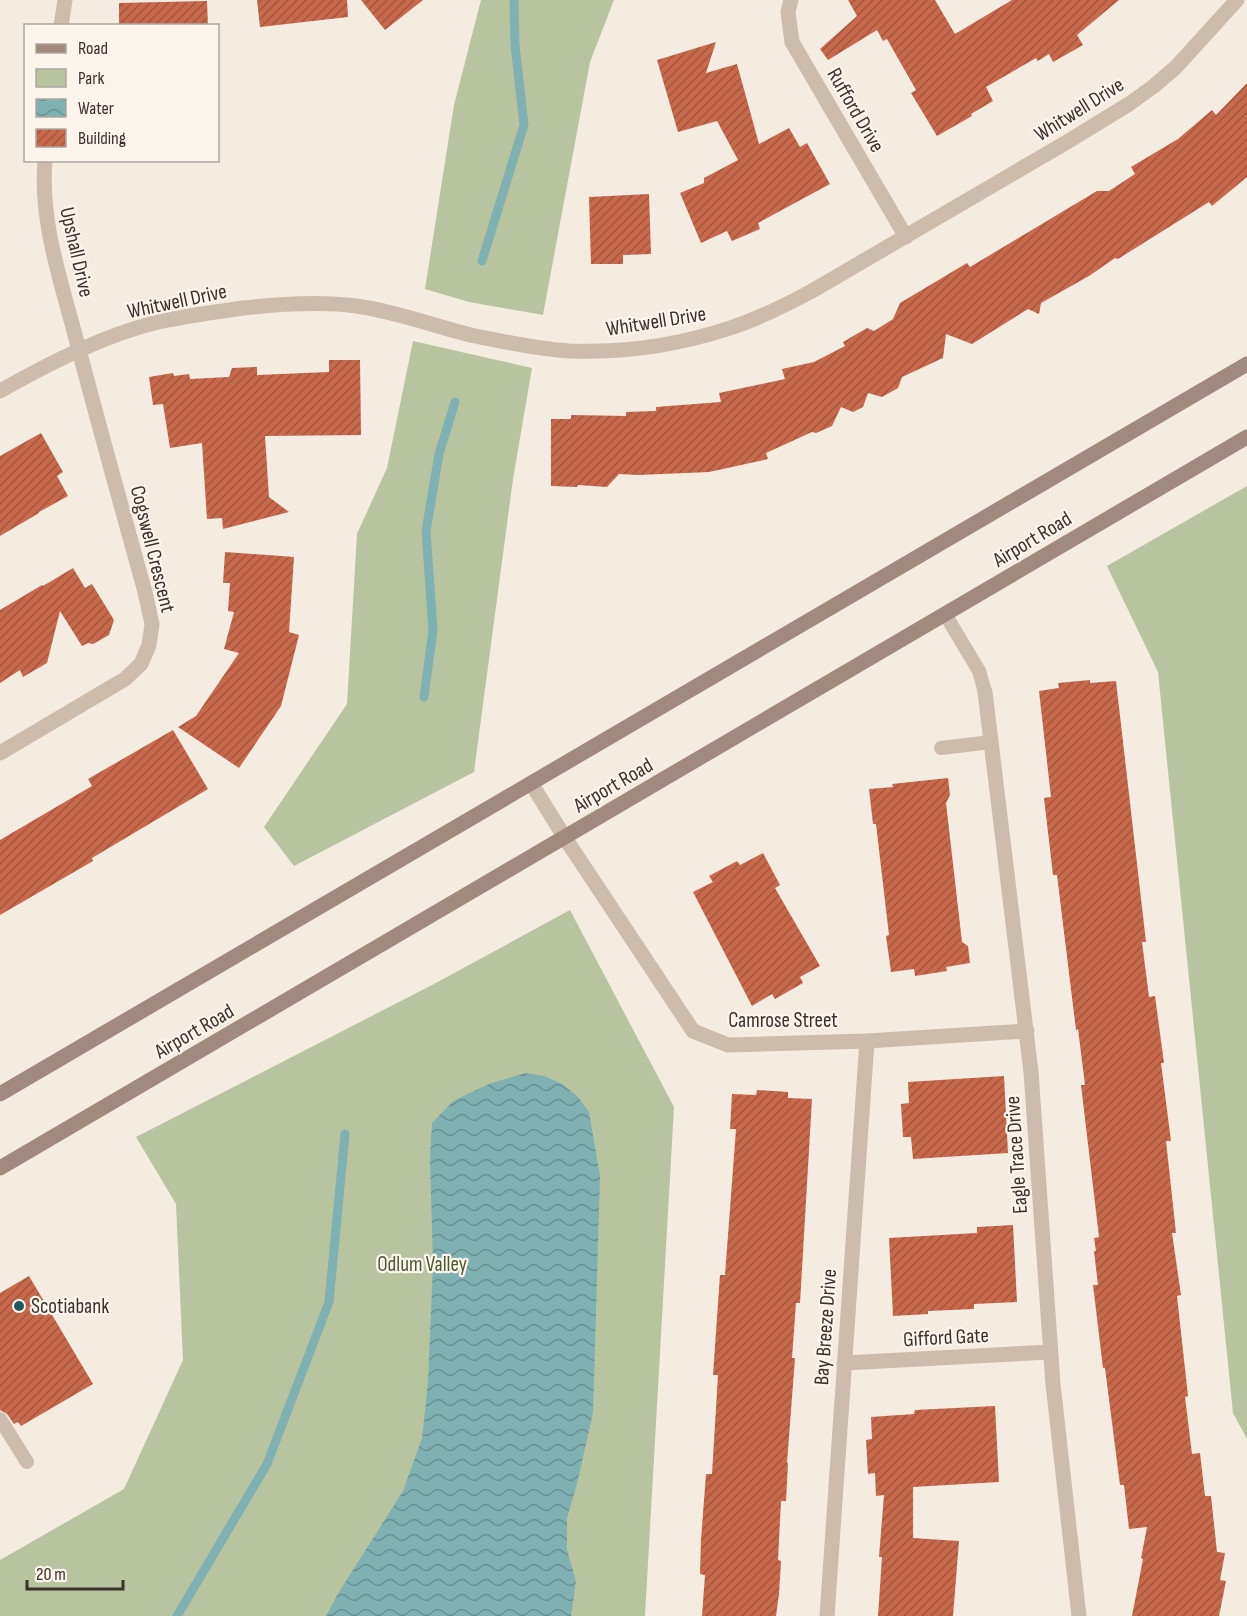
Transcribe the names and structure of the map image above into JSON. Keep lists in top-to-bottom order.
{
  "streets": {
    "main road": ["Airport Road"],
    "street": [
      "Whitwell Drive",
      "Rufford Drive",
      "Upshall Drive",
      "Cogswell Crescent",
      "Camrose Street",
      "Eagle Trace Drive",
      "Bay Breeze Drive",
      "Gifford Gate"
    ]
  },
  "crossings": [
    ["Whitwell Drive", "Rufford Drive"],
    ["Whitwell Drive", "Upshall Drive"],
    ["Whitwell Drive", "Cogswell Crescent"],
    ["Upshall Drive", "Cogswell Crescent"],
    ["Airport Road", "Camrose Street"],
    ["Camrose Street", "Eagle Trace Drive"],
    ["Camrose Street", "Bay Breeze Drive"],
    ["Eagle Trace Drive", "Gifford Gate"],
    ["Bay Breeze Drive", "Gifford Gate"]
  ],
  "parks": ["Odlum Valley"],
  "places": ["Scotiabank"],
  "legend": [
    "Road",
    "Park",
    "Water",
    "Building"
  ],
  "scale_bar": "20 m"
}
